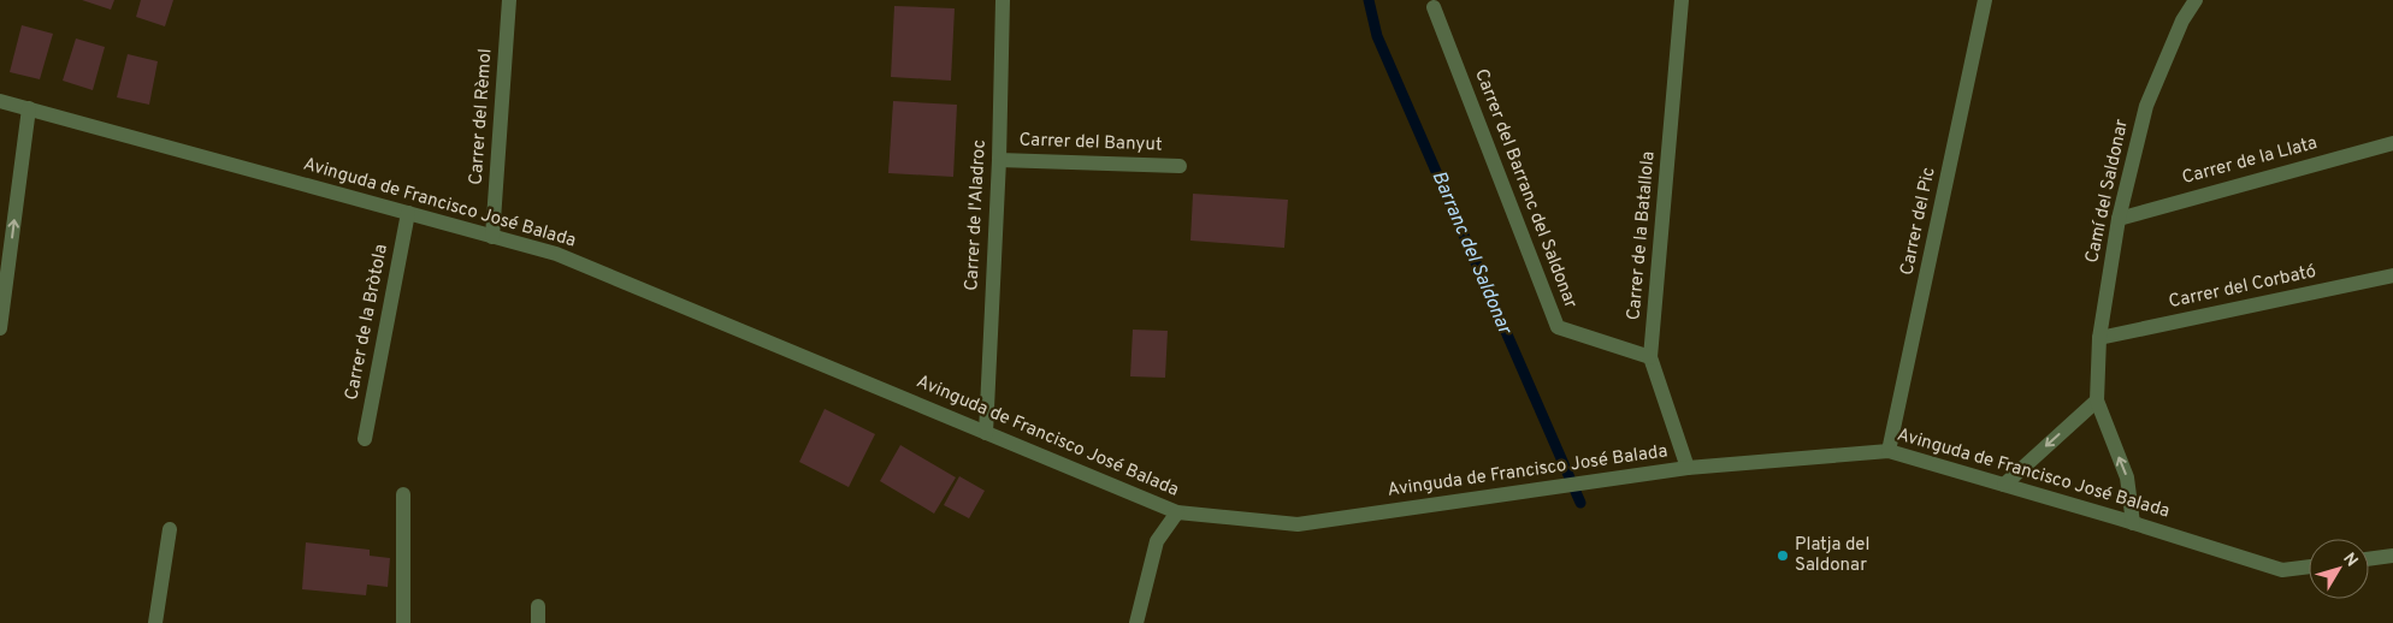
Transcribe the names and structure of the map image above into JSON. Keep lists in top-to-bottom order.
{
  "streets": {
    "street": [
      "Carrer del Rèmol",
      "Carrer del Banyut",
      "Carrer de la Llata",
      "Carrer del Barranc del Saldonar",
      "Camí del Saldonar",
      "Avinguda de Francisco José Balada",
      "Carrer de l'Aladroc",
      "Carrer del Pic",
      "Carrer de la Batallola",
      "Carrer del Corbató",
      "Carrer de la Bròtola"
    ]
  },
  "crossings": [
    ["Carrer del Rèmol", "Avinguda de Francisco José Balada"],
    ["Carrer del Banyut", "Carrer de l'Aladroc"],
    ["Carrer de la Llata", "Camí del Saldonar"],
    ["Carrer del Barranc del Saldonar", "Carrer de la Batallola"],
    ["Camí del Saldonar", "Avinguda de Francisco José Balada"],
    ["Camí del Saldonar", "Carrer del Corbató"],
    ["Avinguda de Francisco José Balada", "Carrer de l'Aladroc"],
    ["Avinguda de Francisco José Balada", "Carrer del Pic"],
    ["Avinguda de Francisco José Balada", "Carrer de la Batallola"],
    ["Avinguda de Francisco José Balada", "Carrer de la Bròtola"]
  ],
  "water": ["Barranc del Saldonar"],
  "places": ["Platja del Saldonar"],
  "north": "top right"
}
